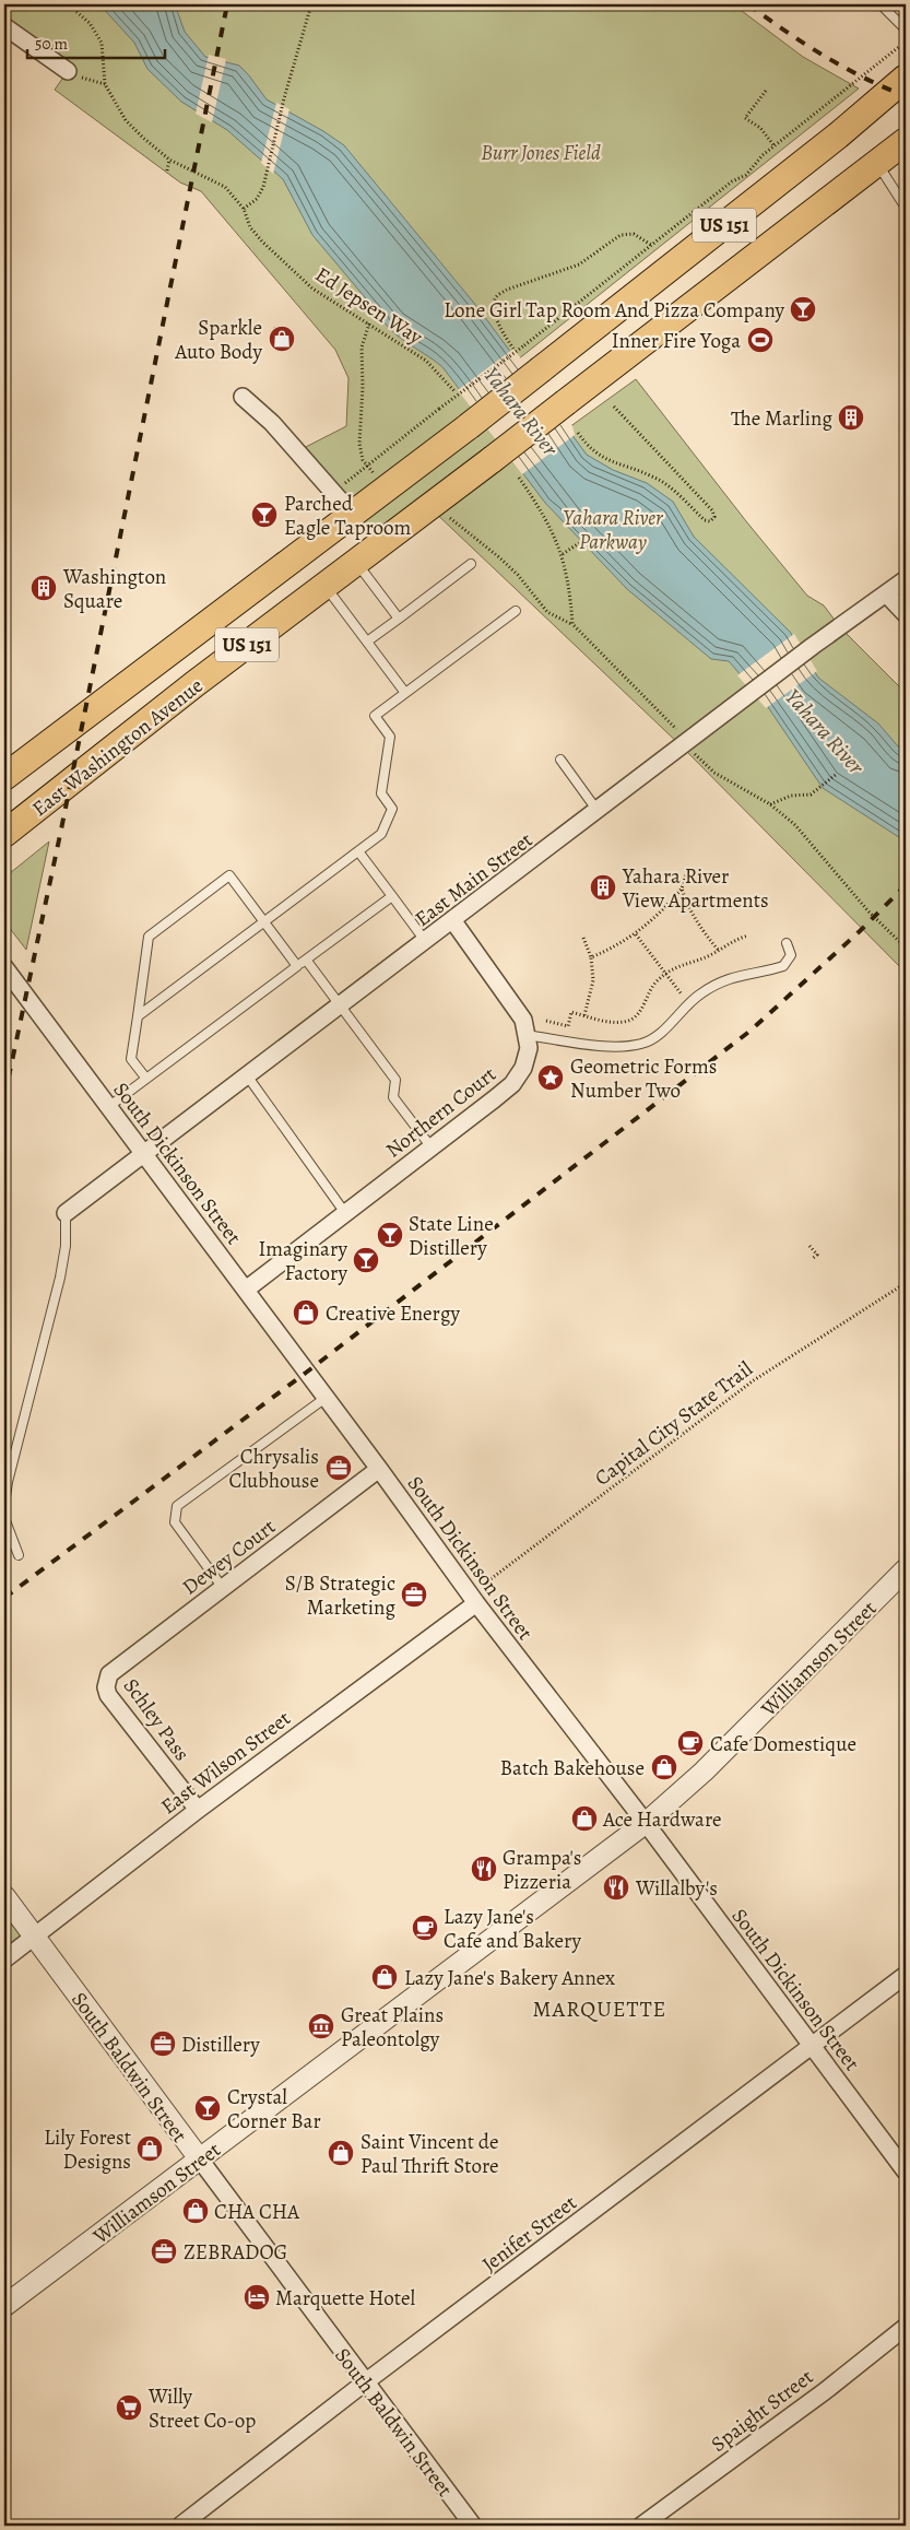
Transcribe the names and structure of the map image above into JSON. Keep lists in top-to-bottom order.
{
  "streets": {
    "main road": ["US 151", "East Washington Avenue"],
    "street": [
      "East Main Street",
      "Northern Court",
      "South Dickinson Street",
      "Dewey Court",
      "Williamson Street",
      "Schley Pass",
      "East Wilson Street",
      "South Baldwin Street",
      "Jenifer Street",
      "Spaight Street"
    ],
    "path": ["Ed Jepsen Way", "Capital City State Trail"]
  },
  "crossings": [
    ["East Main Street", "Northern Court"],
    ["East Main Street", "South Dickinson Street"],
    ["Northern Court", "South Dickinson Street"],
    ["South Dickinson Street", "Capital City State Trail"],
    ["South Dickinson Street", "Dewey Court"],
    ["South Dickinson Street", "Williamson Street"],
    ["South Dickinson Street", "East Wilson Street"],
    ["South Dickinson Street", "Jenifer Street"],
    ["Capital City State Trail", "East Wilson Street"],
    ["Dewey Court", "Schley Pass"],
    ["Williamson Street", "South Baldwin Street"],
    ["Schley Pass", "East Wilson Street"],
    ["East Wilson Street", "South Baldwin Street"],
    ["South Baldwin Street", "Jenifer Street"]
  ],
  "districts": ["MARQUETTE"],
  "water": ["Yahara River"],
  "parks": ["Burr Jones Field", "Yahara River Parkway"],
  "places": {
    "bar": [
      "Lone Girl Tap Room And Pizza Company",
      "Parched Eagle Taproom",
      "State Line Distillery",
      "Imaginary Factory",
      "Crystal Corner Bar"
    ],
    "shop": [
      "Sparkle Auto Body",
      "Creative Energy",
      "Batch Bakehouse",
      "Ace Hardware",
      "Lazy Jane's Bakery Annex",
      "Lily Forest Designs",
      "Saint Vincent de Paul Thrift Store",
      "CHA CHA"
    ],
    "sports": ["Inner Fire Yoga"],
    "building": ["The Marling", "Washington Square", "Yahara River View Apartments"],
    "place": ["Geometric Forms Number Two"],
    "office": [
      "Chrysalis Clubhouse",
      "S/B Strategic Marketing",
      "Distillery",
      "ZEBRADOG"
    ],
    "cafe": ["Cafe Domestique", "Lazy Jane's Cafe and Bakery"],
    "restaurant": ["Grampa's Pizzeria", "Willalby's"],
    "museum": ["Great Plains Paleontolgy"],
    "hotel": ["Marquette Hotel"],
    "supermarket": ["Willy Street Co-op"]
  },
  "scale_bar": "50 m"
}
